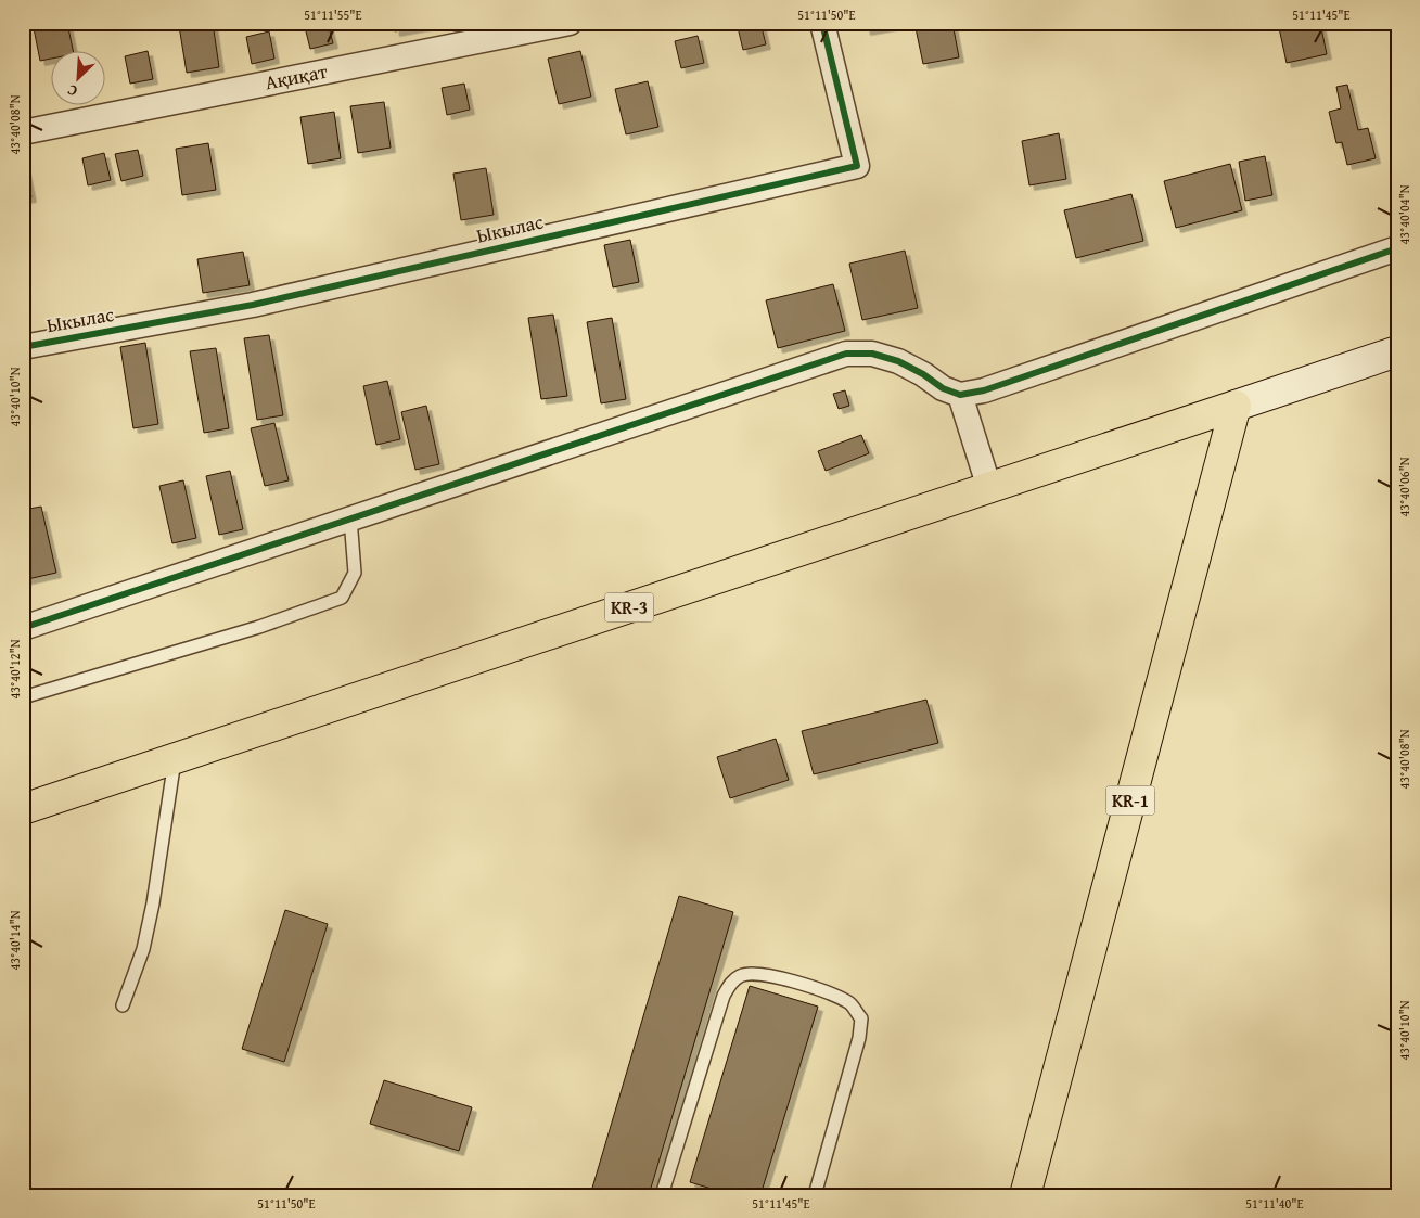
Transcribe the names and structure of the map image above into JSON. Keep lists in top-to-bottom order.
{
  "streets": {
    "main road": ["KR-3", "KR-1"],
    "street": ["Ақиқат", "Ыкылас"]
  },
  "crossings": [
    ["KR-3", "KR-1"]
  ],
  "north": "bottom left",
  "coordinates": [
    "51°11'55\"E",
    "51°11'50\"E",
    "51°11'45\"E",
    "43°40'08\"N",
    "43°40'04\"N",
    "43°40'10\"N",
    "43°40'06\"N",
    "43°40'12\"N",
    "43°40'14\"N",
    "51°11'40\"E"
  ]
}
